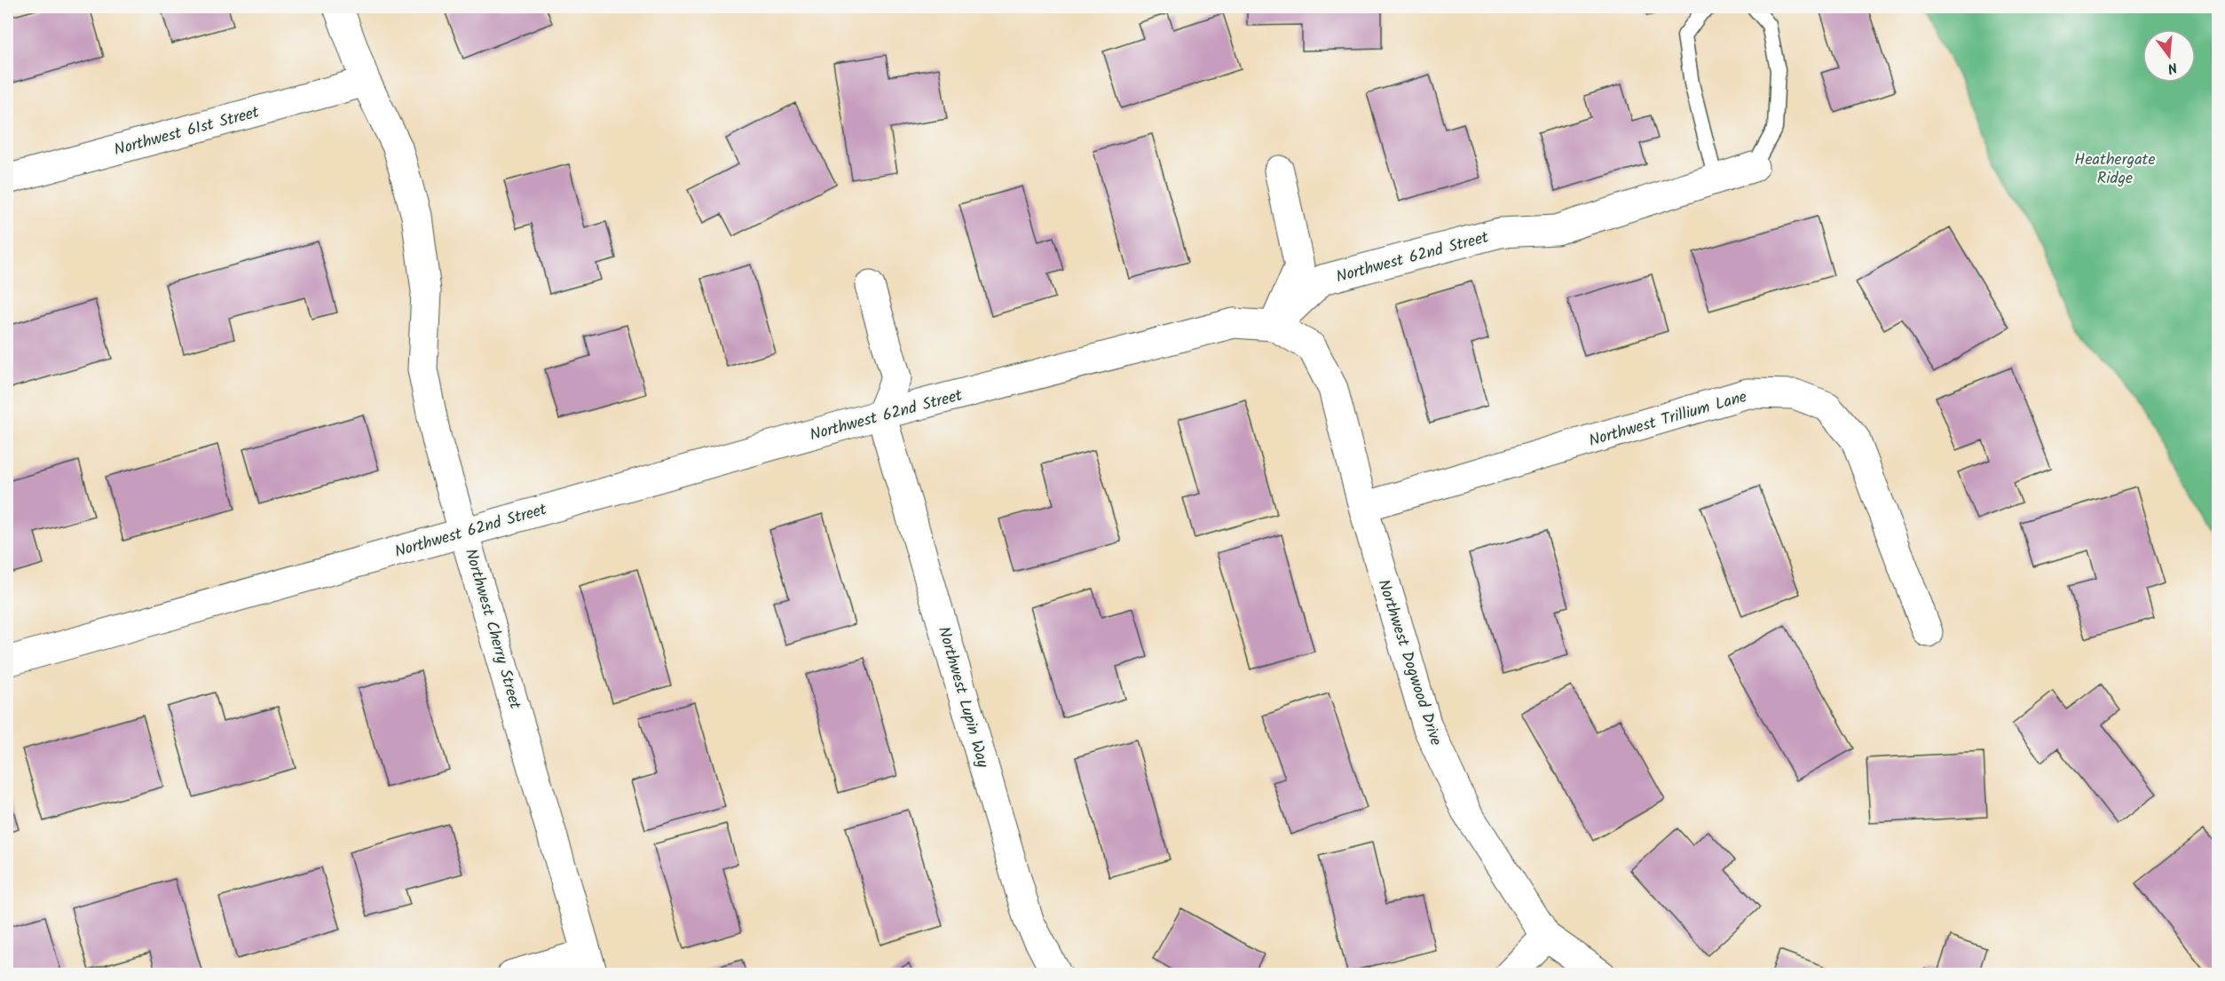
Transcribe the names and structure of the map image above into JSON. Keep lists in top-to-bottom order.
{
  "streets": {
    "street": [
      "Northwest 61st Street",
      "Northwest 62nd Street",
      "Northwest Trillium Lane",
      "Northwest Cherry Street",
      "Northwest Dogwood Drive",
      "Northwest Lupin Way"
    ]
  },
  "crossings": [
    ["Northwest 61st Street", "Northwest Cherry Street"],
    ["Northwest 62nd Street", "Northwest Cherry Street"],
    ["Northwest 62nd Street", "Northwest Dogwood Drive"],
    ["Northwest 62nd Street", "Northwest Lupin Way"],
    ["Northwest Trillium Lane", "Northwest Dogwood Drive"]
  ],
  "parks": ["Heathergate Ridge"],
  "north": "bottom"
}
